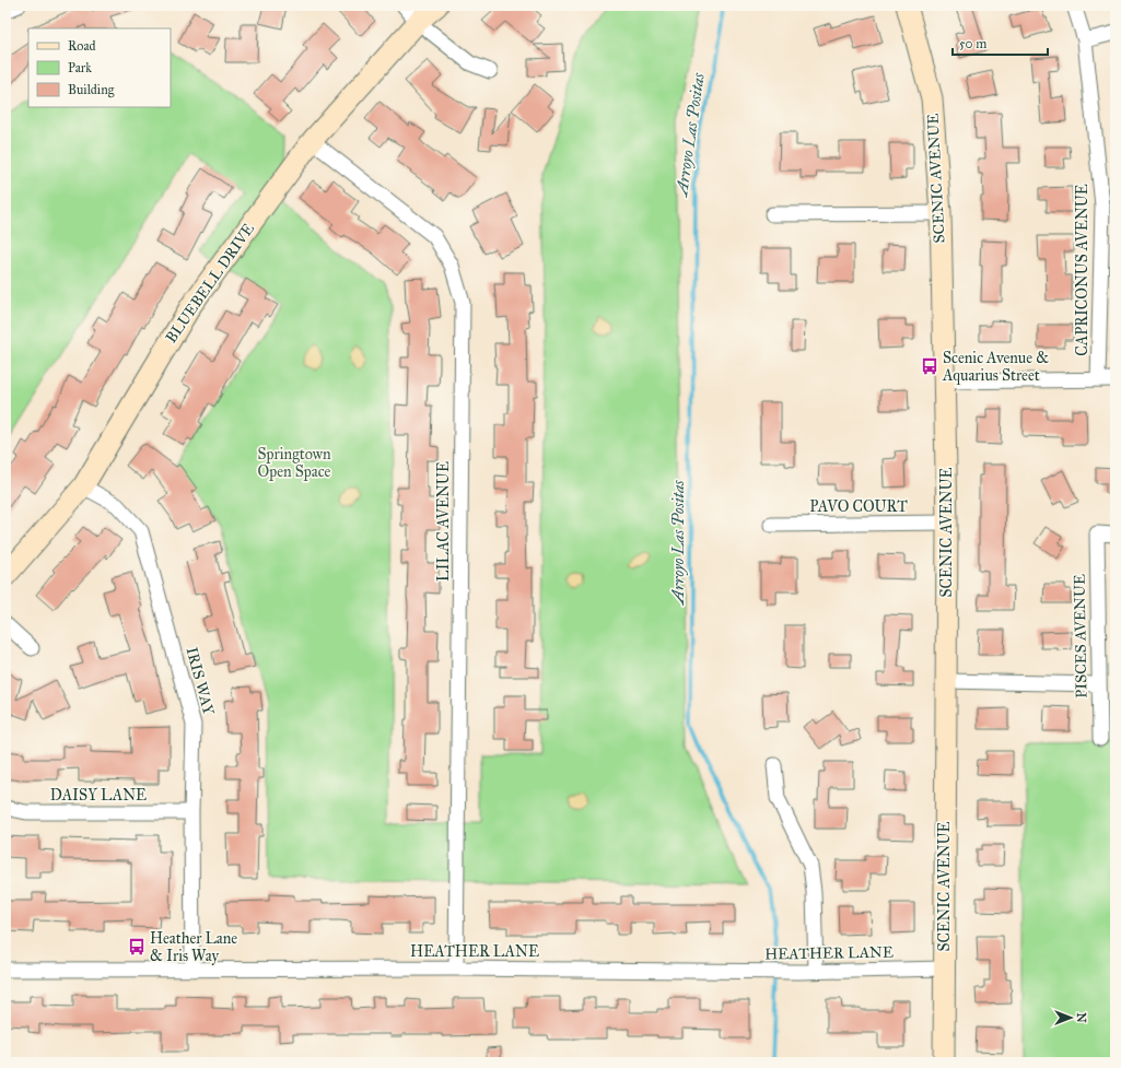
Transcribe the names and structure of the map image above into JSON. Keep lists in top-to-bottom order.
{
  "streets": {
    "street": [
      "SCENIC AVENUE",
      "CAPRICONUS AVENUE",
      "BLUEBELL DRIVE",
      "PAVO COURT",
      "LILAC AVENUE",
      "PISCES AVENUE",
      "IRIS WAY",
      "DAISY LANE",
      "HEATHER LANE"
    ]
  },
  "crossings": [
    ["SCENIC AVENUE", "PAVO COURT"],
    ["SCENIC AVENUE", "HEATHER LANE"],
    ["BLUEBELL DRIVE", "LILAC AVENUE"],
    ["BLUEBELL DRIVE", "IRIS WAY"],
    ["LILAC AVENUE", "HEATHER LANE"],
    ["IRIS WAY", "DAISY LANE"],
    ["IRIS WAY", "HEATHER LANE"]
  ],
  "water": ["Arroyo Las Positas"],
  "parks": ["Springtown Open Space"],
  "places": {
    "bus stop": ["Scenic Avenue & Aquarius Street", "Heather Lane & Iris Way"]
  },
  "legend": ["Road", "Park", "Building"],
  "scale_bar": "50 m",
  "north": "right"
}
